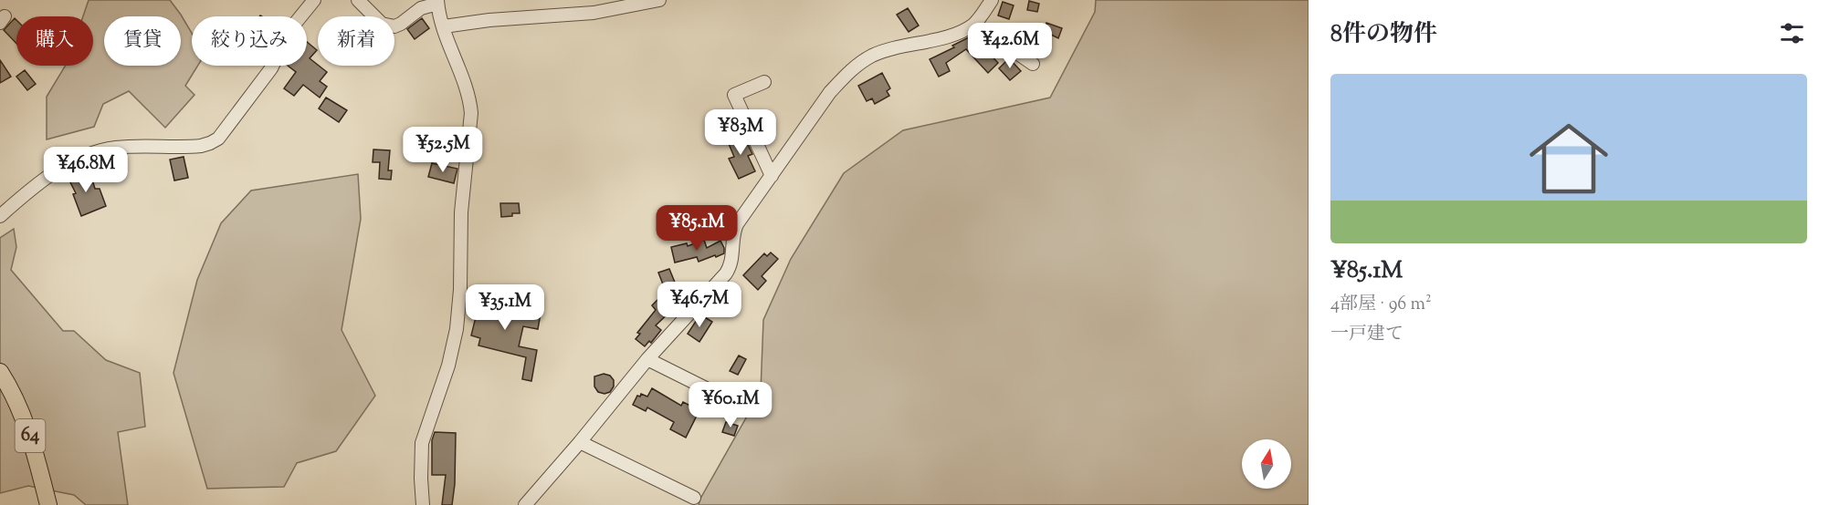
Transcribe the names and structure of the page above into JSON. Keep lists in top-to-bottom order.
{
  "streets": {
    "main road": ["64"]
  },
  "north": "top",
  "page": {
    "heading": "8件の物件",
    "chip": [
      "購入",
      "賃貸",
      "絞り込み",
      "新着"
    ],
    "price": [
      "¥42.6M",
      "¥83M",
      "¥52.5M",
      "¥46.8M",
      "¥85.1M",
      "¥46.7M",
      "¥35.1M",
      "¥60.1M"
    ],
    "list": [
      {
        "name": "¥85.1M",
        "note": "4部屋 · 96 m² · 一戸建て"
      }
    ]
  }
}
